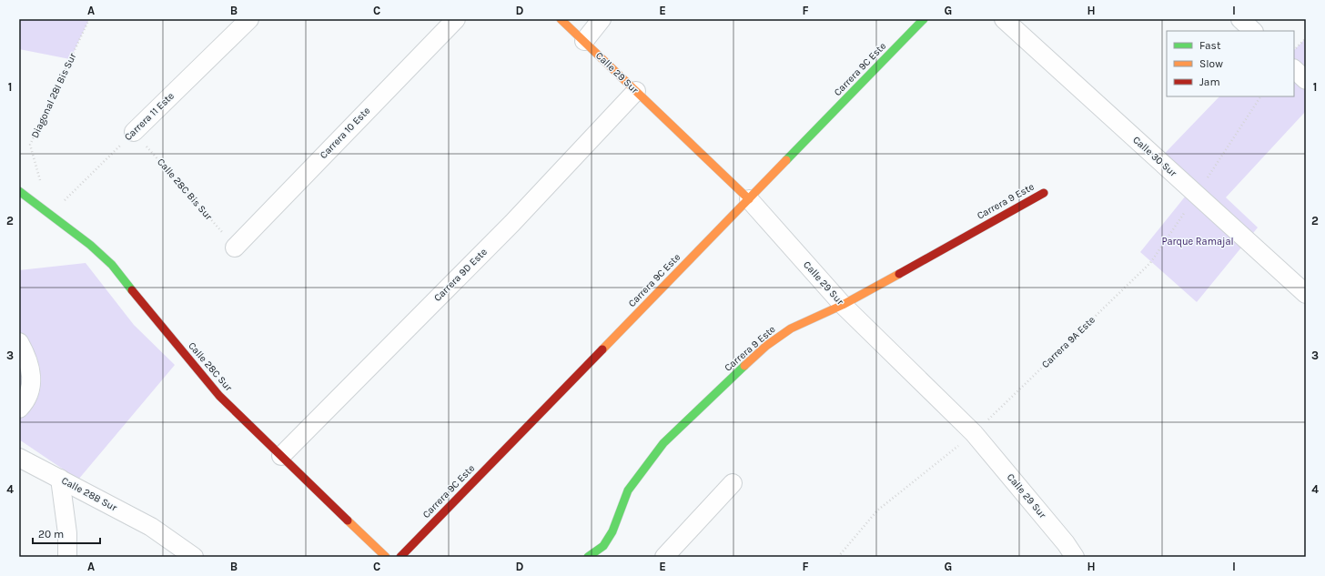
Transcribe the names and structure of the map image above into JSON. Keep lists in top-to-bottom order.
{
  "streets": {
    "street": [
      "Carrera 9C Este",
      "Calle 29 Sur",
      "Carrera 11 Este",
      "Carrera 10 Este",
      "Calle 30 Sur",
      "Carrera 9 Este",
      "Carrera 9D Este",
      "Calle 28C Sur",
      "Calle 28B Sur"
    ],
    "path": ["Diagonal 28I Bis Sur", "Calle 28C Bis Sur", "Carrera 9A Este"]
  },
  "crossings": [
    ["Carrera 9C Este", "Calle 29 Sur"],
    ["Calle 29 Sur", "Carrera 9 Este"],
    ["Calle 29 Sur", "Carrera 9D Este"],
    ["Calle 29 Sur", "Carrera 9A Este"],
    ["Carrera 11 Este", "Calle 28C Bis Sur"],
    ["Carrera 11 Este", "Calle 28C Sur"],
    ["Carrera 10 Este", "Calle 28C Bis Sur"],
    ["Calle 30 Sur", "Carrera 9A Este"],
    ["Carrera 9D Este", "Calle 28C Sur"]
  ],
  "parks": ["Parque Ramajal"],
  "legend": ["Fast", "Slow", "Jam"],
  "scale_bar": "20 m",
  "grid": {
    "columns": [
      "A",
      "B",
      "C",
      "D",
      "E",
      "F",
      "G",
      "H",
      "I"
    ],
    "rows": [
      "1",
      "2",
      "3",
      "4"
    ]
  }
}
